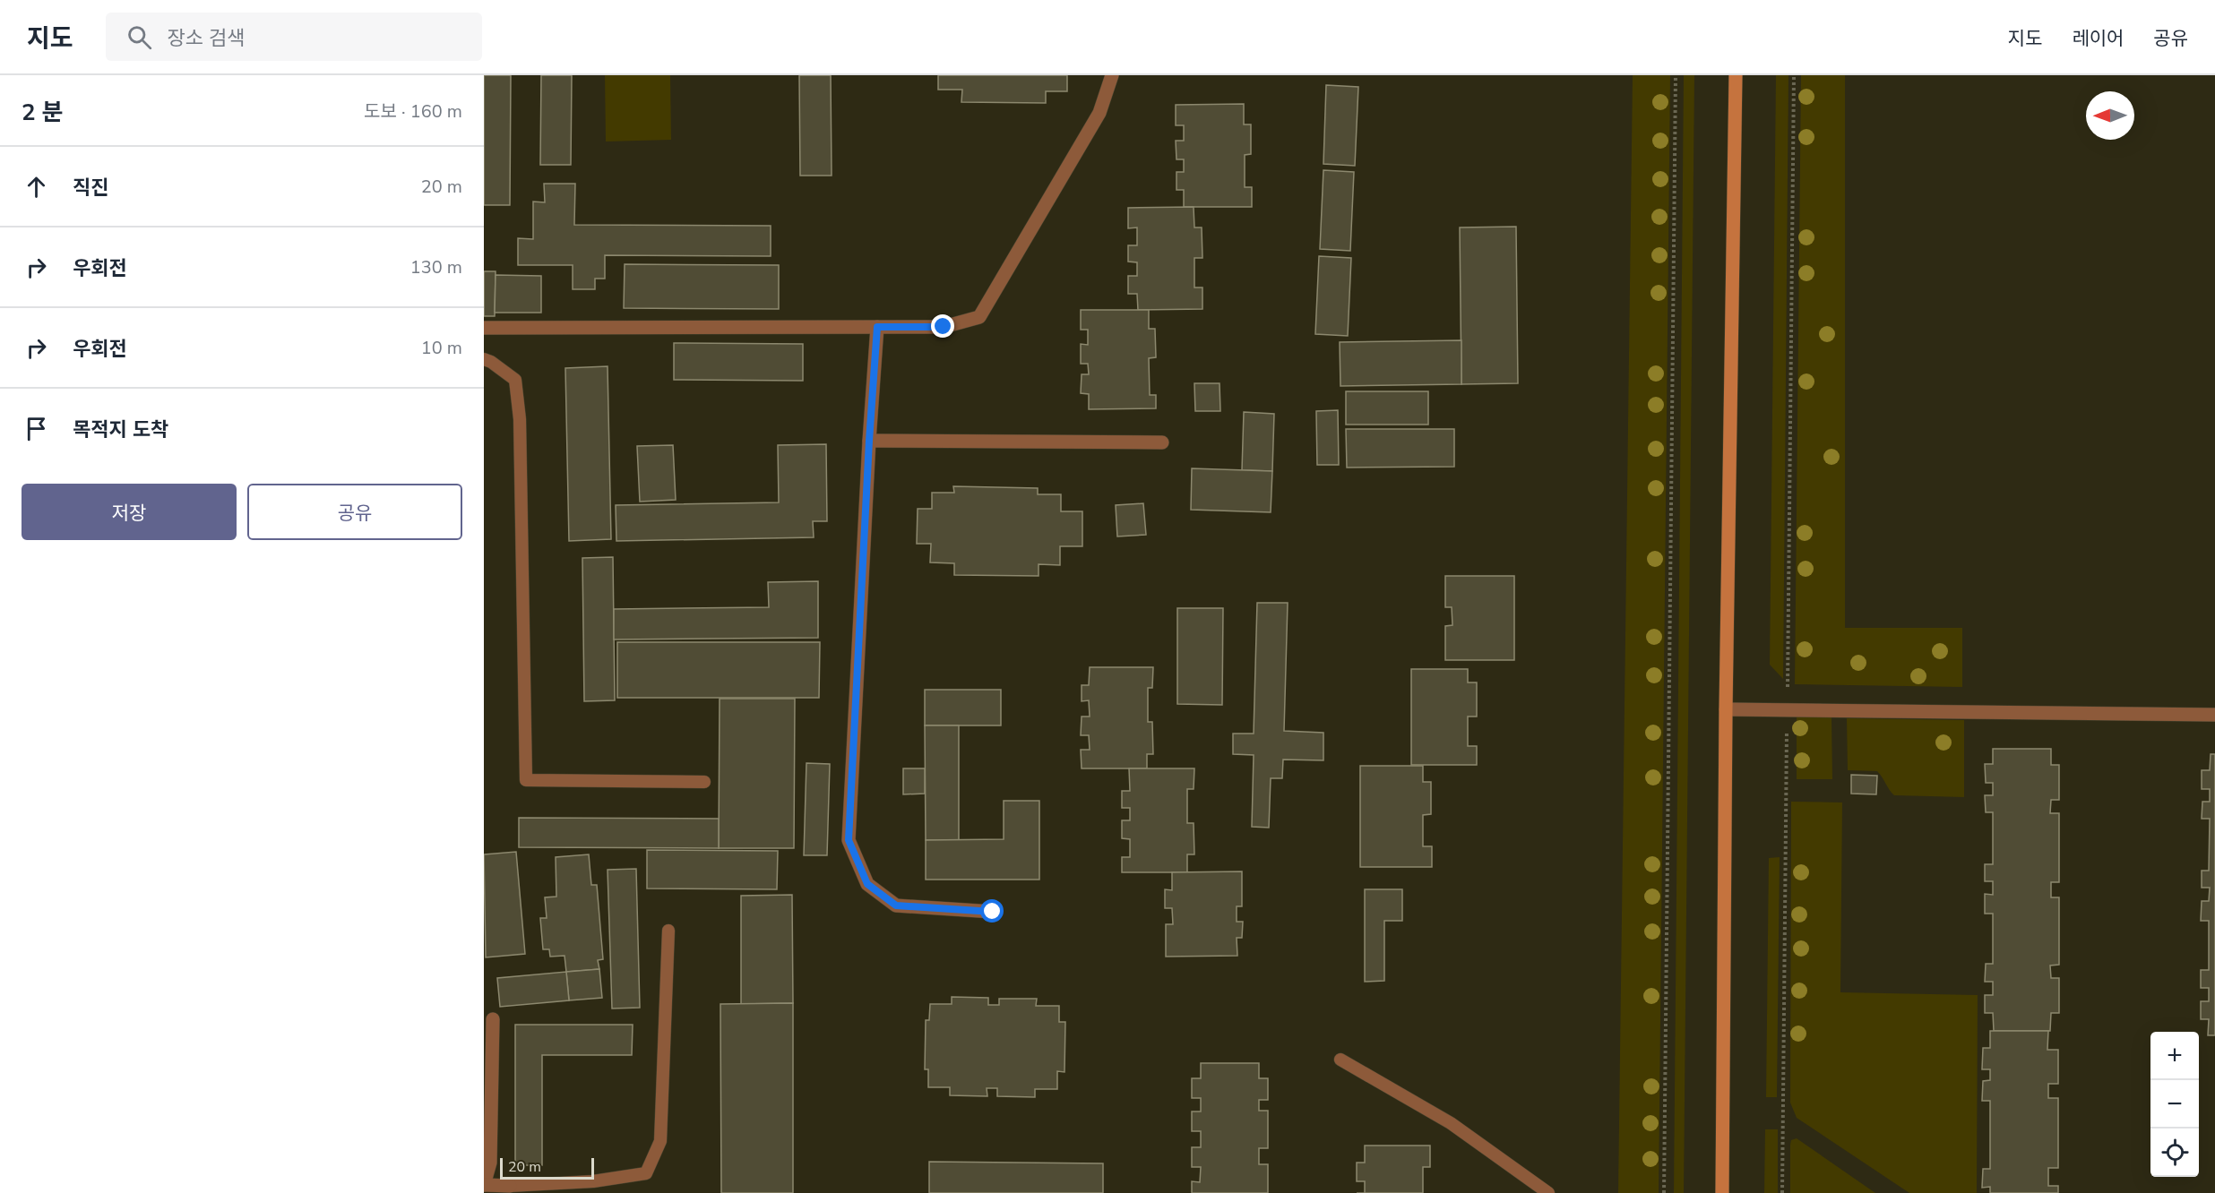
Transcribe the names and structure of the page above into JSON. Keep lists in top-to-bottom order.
{
  "scale_bar": "20 m",
  "north": "left",
  "page": {
    "header": "지도",
    "search": "장소 검색",
    "nav": ["지도", "레이어", "공유"],
    "heading": ["2 분", "도보 · 160 m"],
    "list": [
      ["직진", "20 m"],
      ["우회전", "130 m"],
      ["우회전", "10 m"],
      "목적지 도착"
    ],
    "buttons": ["저장", "공유"],
    "map_buttons": ["+", "−"],
    "scale": "20 m"
  }
}
